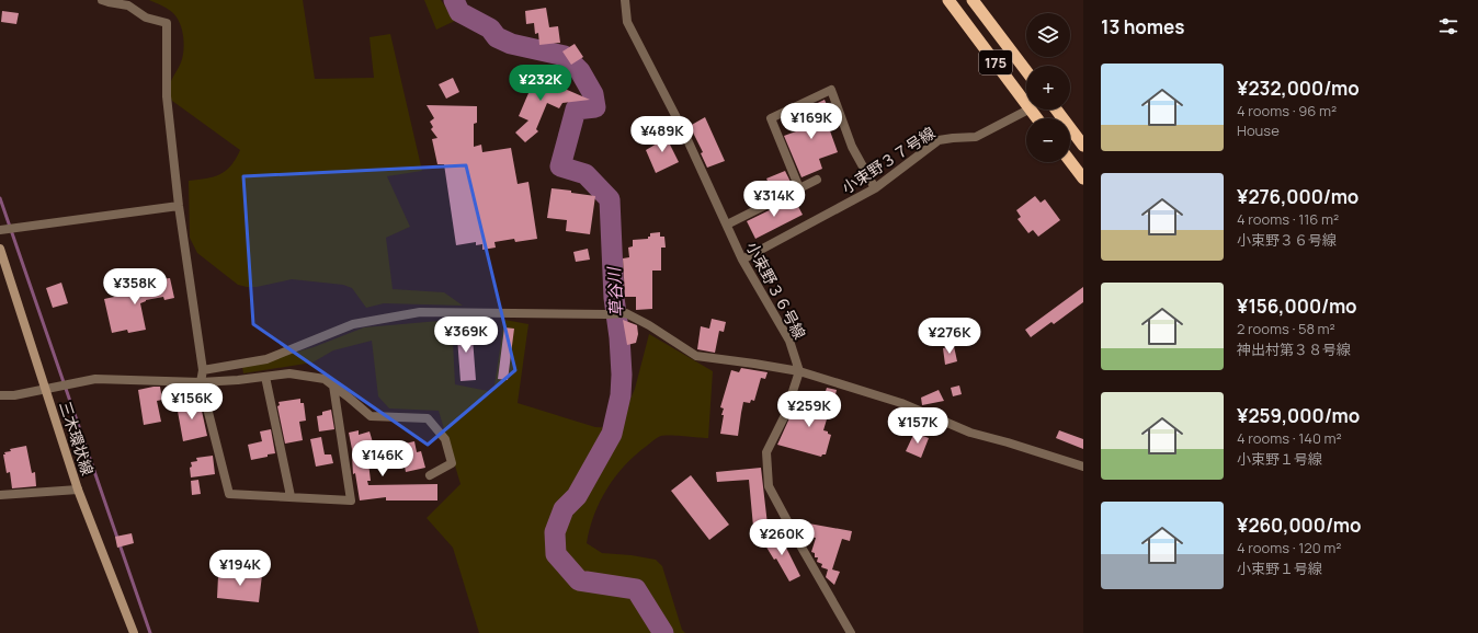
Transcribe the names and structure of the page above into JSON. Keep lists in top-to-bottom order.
{
  "streets": {
    "highway": ["175"],
    "main road": ["三木環状線"],
    "street": ["小束野３７号線", "小束野３６号線"]
  },
  "crossings": [
    ["小束野３７号線", "小束野３６号線"]
  ],
  "water": ["草谷川"],
  "page": {
    "heading": "13 homes",
    "map_buttons": ["+", "−"],
    "list": [
      {
        "name": "¥232,000/mo",
        "note": "4 rooms · 96 m² · House"
      },
      {
        "name": "¥276,000/mo",
        "note": "4 rooms · 116 m² · 小束野３６号線"
      },
      {
        "name": "¥156,000/mo",
        "note": "2 rooms · 58 m² · 神出村第３８号線"
      },
      {
        "name": "¥259,000/mo",
        "note": "4 rooms · 140 m² · 小束野１号線"
      },
      {
        "name": "¥260,000/mo",
        "note": "4 rooms · 120 m² · 小束野１号線"
      }
    ],
    "price": [
      "¥232K",
      "¥169K",
      "¥489K",
      "¥314K",
      "¥358K",
      "¥369K",
      "¥276K",
      "¥156K",
      "¥259K",
      "¥157K",
      "¥146K",
      "¥260K",
      "¥194K"
    ]
  }
}
